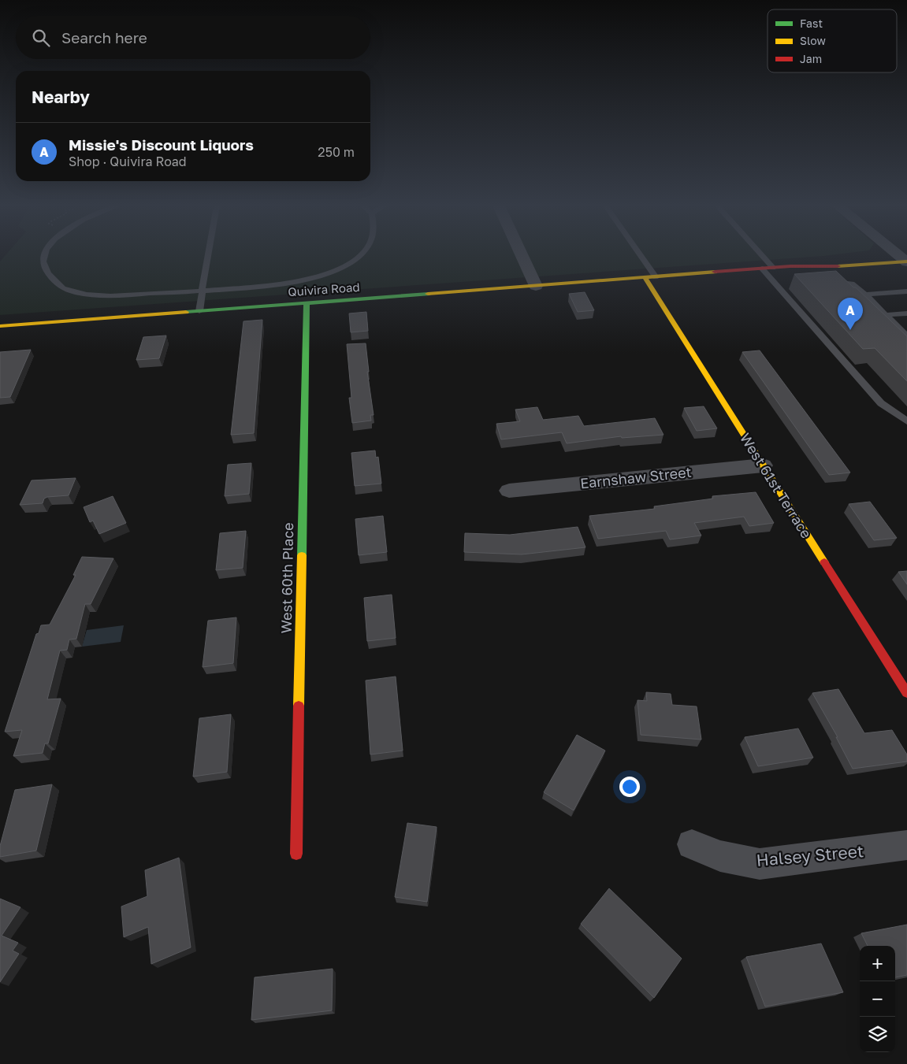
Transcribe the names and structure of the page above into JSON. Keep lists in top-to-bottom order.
{
  "streets": {
    "main road": ["Quivira Road", "West 61st Terrace", "West 60th Place"],
    "street": ["Earnshaw Street", "Halsey Street"]
  },
  "crossings": [
    ["Quivira Road", "West 61st Terrace"],
    ["Quivira Road", "West 60th Place"],
    ["Earnshaw Street", "West 61st Terrace"]
  ],
  "legend": ["Fast", "Slow", "Jam"],
  "page": {
    "search": "Search here",
    "heading": "Nearby",
    "list": [
      {
        "mark": "A",
        "name": "Missie's Discount Liquors",
        "note": "Shop · Quivira Road",
        "value": "250 m"
      }
    ],
    "pins": "A",
    "map_buttons": ["+", "−"]
  }
}
